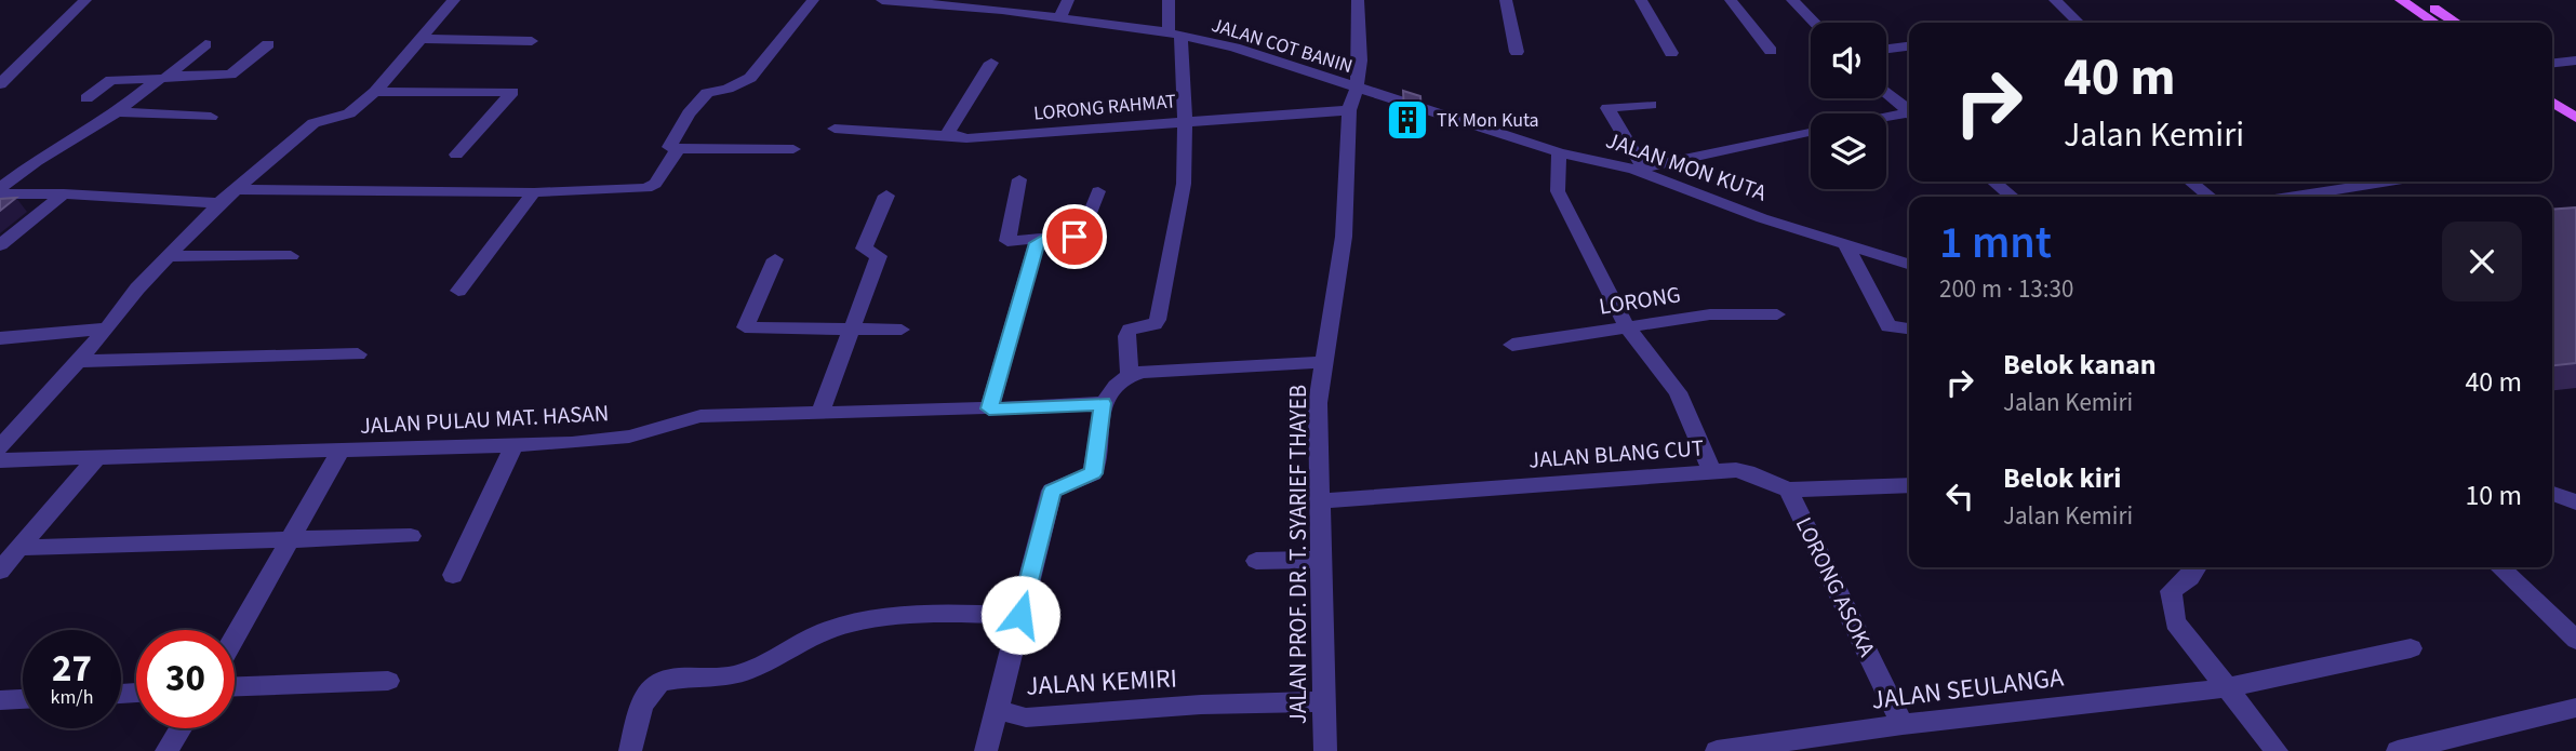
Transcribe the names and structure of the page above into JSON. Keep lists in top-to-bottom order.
{
  "streets": {
    "street": [
      "JALAN COT BANIN",
      "LORONG RAHMAT",
      "JALAN MON KUTA",
      "LORONG",
      "JALAN PULAU MAT. HASAN",
      "JALAN BLANG CUT",
      "JALAN PROF. DR. T. SYARIEF THAYEB",
      "LORONG ASOKA",
      "JALAN KEMIRI",
      "JALAN SEULANGA"
    ]
  },
  "crossings": [
    ["JALAN COT BANIN", "JALAN MON KUTA"],
    ["JALAN COT BANIN", "JALAN PROF. DR. T. SYARIEF THAYEB"],
    ["LORONG RAHMAT", "JALAN PROF. DR. T. SYARIEF THAYEB"],
    ["JALAN MON KUTA", "JALAN PROF. DR. T. SYARIEF THAYEB"],
    ["JALAN PULAU MAT. HASAN", "JALAN KEMIRI"],
    ["JALAN BLANG CUT", "JALAN PROF. DR. T. SYARIEF THAYEB"],
    ["JALAN BLANG CUT", "LORONG ASOKA"],
    ["JALAN PROF. DR. T. SYARIEF THAYEB", "JALAN KEMIRI"],
    ["LORONG ASOKA", "JALAN SEULANGA"]
  ],
  "places": {
    "building": ["TK Mon Kuta"]
  },
  "page": {
    "turn": ["40 m", "Jalan Kemiri"],
    "heading": ["1 mnt", "200 m · 13:30"],
    "list": [
      {
        "name": "Belok kanan",
        "note": "Jalan Kemiri",
        "value": "40 m"
      },
      {
        "name": "Belok kiri",
        "note": "Jalan Kemiri",
        "value": "10 m"
      }
    ],
    "speed": "27 km/h",
    "limit": "30"
  }
}
